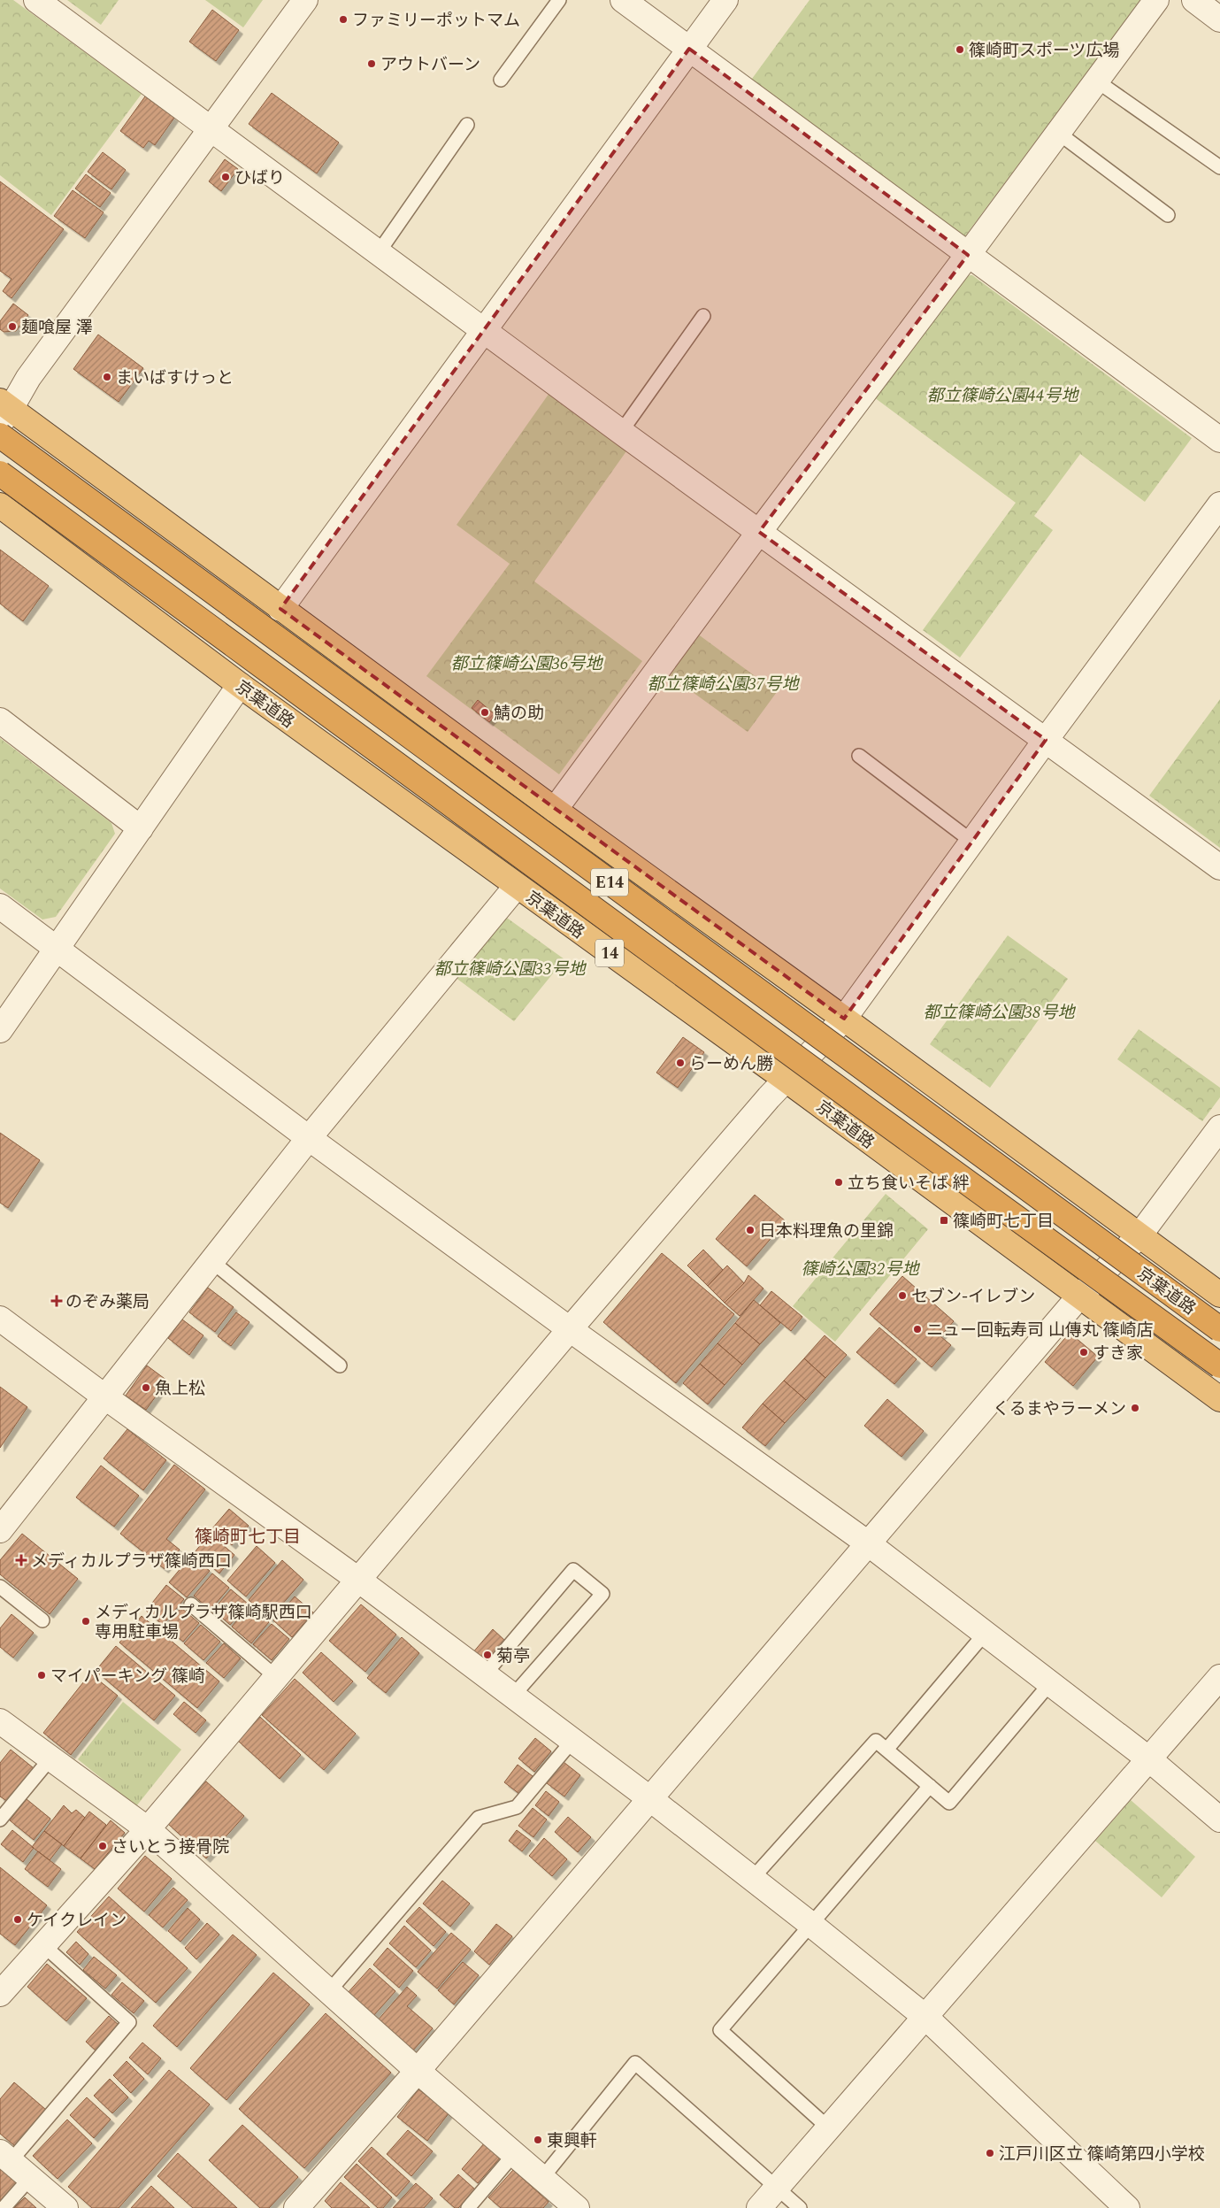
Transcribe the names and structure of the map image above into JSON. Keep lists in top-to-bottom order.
{
  "streets": {
    "highway": ["京葉道路", "E14", "14"]
  },
  "districts": ["篠崎町七丁目"],
  "parks": [
    "都立篠崎公園44号地",
    "都立篠崎公園36号地",
    "都立篠崎公園37号地",
    "都立篠崎公園33号地",
    "都立篠崎公園38号地",
    "篠崎公園32号地"
  ],
  "places": {
    "other": [
      "ファミリーポットマム",
      "篠崎町スポーツ広場",
      "アウトバーン",
      "ひばり",
      "麺喰屋 澤",
      "まいばすけっと",
      "鯖の助",
      "らーめん勝",
      "立ち食いそば 絆",
      "日本料理魚の里錦",
      "セブン-イレブン",
      "ニュー回転寿司 山傳丸 篠崎店",
      "すき家",
      "魚上松",
      "くるまやラーメン",
      "メディカルプラザ篠崎駅西口 専用駐車場",
      "菊亭",
      "マイパーキング 篠崎",
      "さいとう接骨院",
      "ケイクレイン",
      "東興軒",
      "江戸川区立 篠崎第四小学校"
    ],
    "transit": ["篠崎町七丁目"],
    "health": ["のぞみ薬局", "メディカルプラザ篠崎西口"]
  }
}
